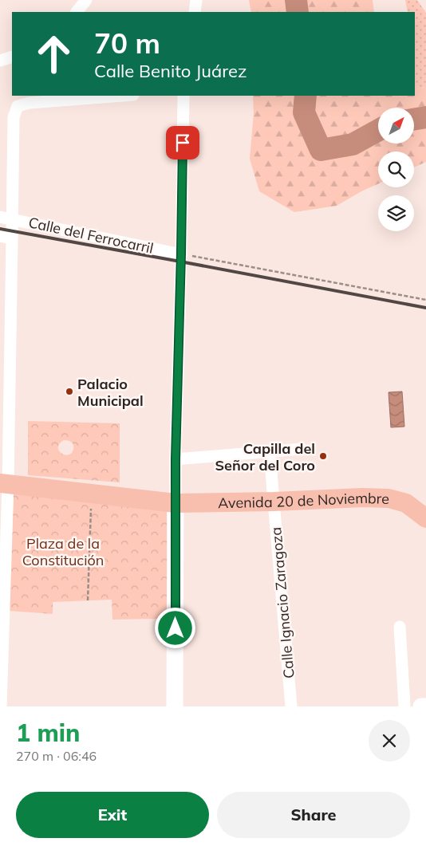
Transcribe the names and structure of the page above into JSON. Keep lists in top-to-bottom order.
{
  "streets": {
    "main road": ["Avenida 20 de Noviembre"],
    "street": ["Calle del Ferrocarril", "Calle Ignacio Zaragoza"]
  },
  "crossings": [
    ["Avenida 20 de Noviembre", "Calle Ignacio Zaragoza"]
  ],
  "parks": ["Plaza de la Constitución"],
  "places": ["Palacio Municipal", "Capilla del Señor del Coro"],
  "north": "top right",
  "page": {
    "turn": ["70 m", "Calle Benito Juárez"],
    "heading": ["1 min", "270 m · 06:46"],
    "buttons": ["Exit", "Share"]
  }
}
